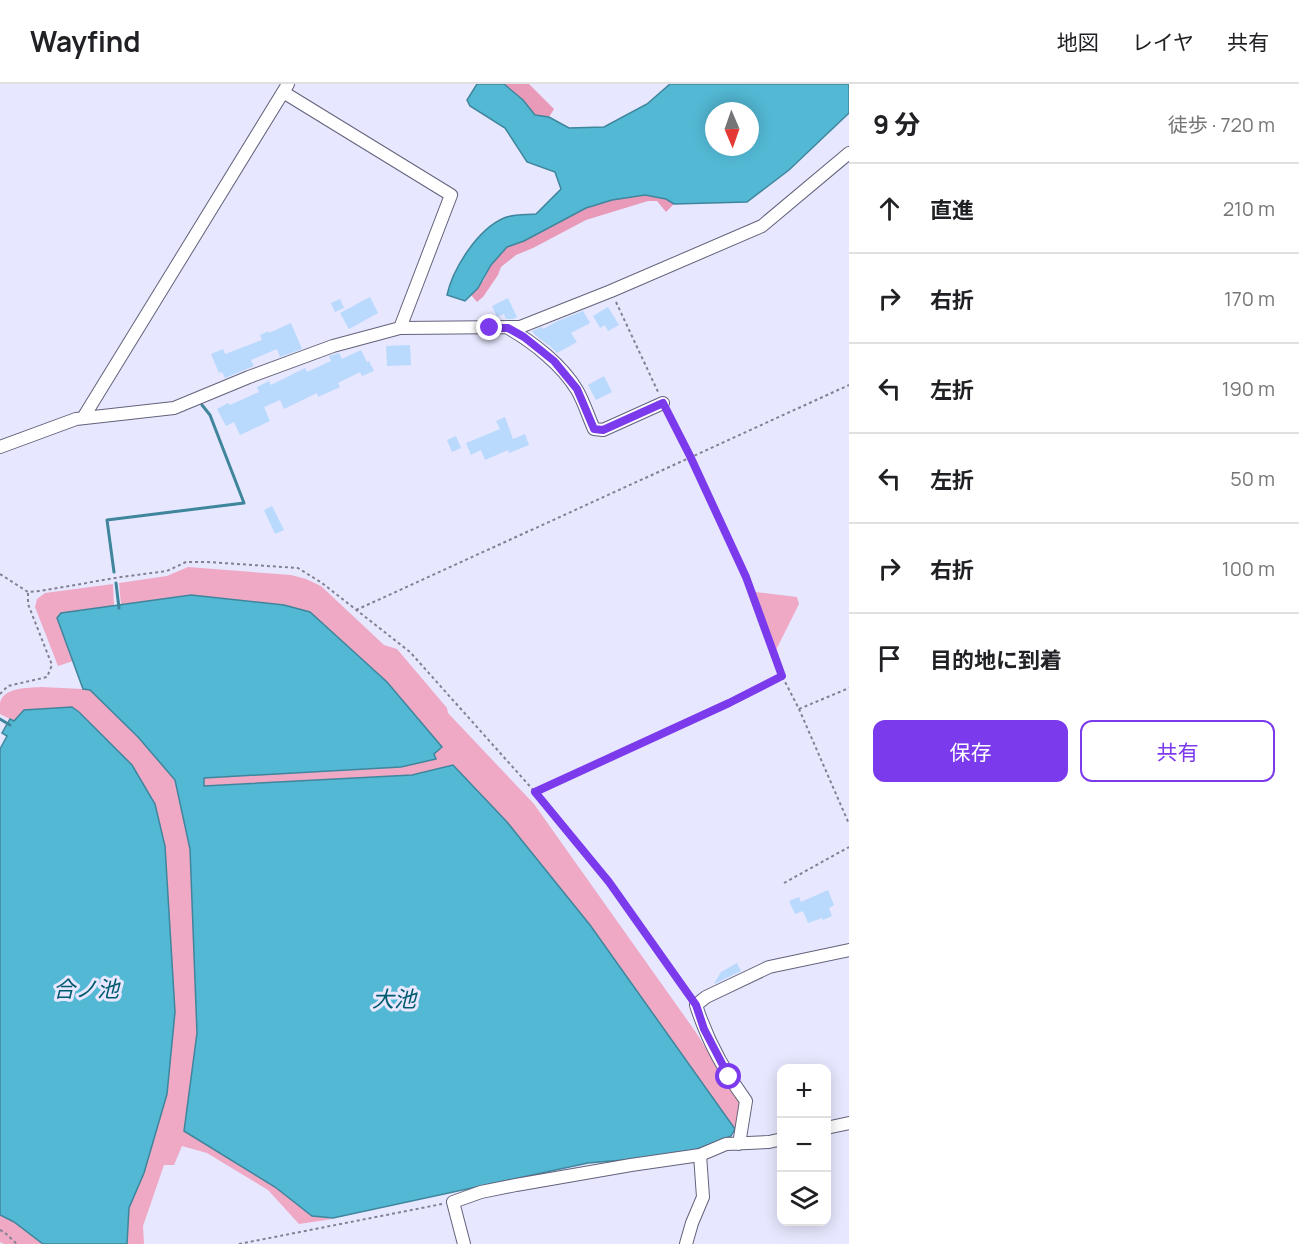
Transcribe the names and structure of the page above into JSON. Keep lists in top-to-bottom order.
{
  "water": ["合ノ池", "大池"],
  "north": "bottom",
  "page": {
    "header": "Wayfind",
    "nav": ["地図", "レイヤ", "共有"],
    "heading": ["9 分", "徒歩 · 720 m"],
    "list": [
      ["直進", "210 m"],
      ["右折", "170 m"],
      ["左折", "190 m"],
      ["左折", "50 m"],
      ["右折", "100 m"],
      "目的地に到着"
    ],
    "buttons": ["保存", "共有"],
    "map_buttons": ["+", "−"]
  }
}
